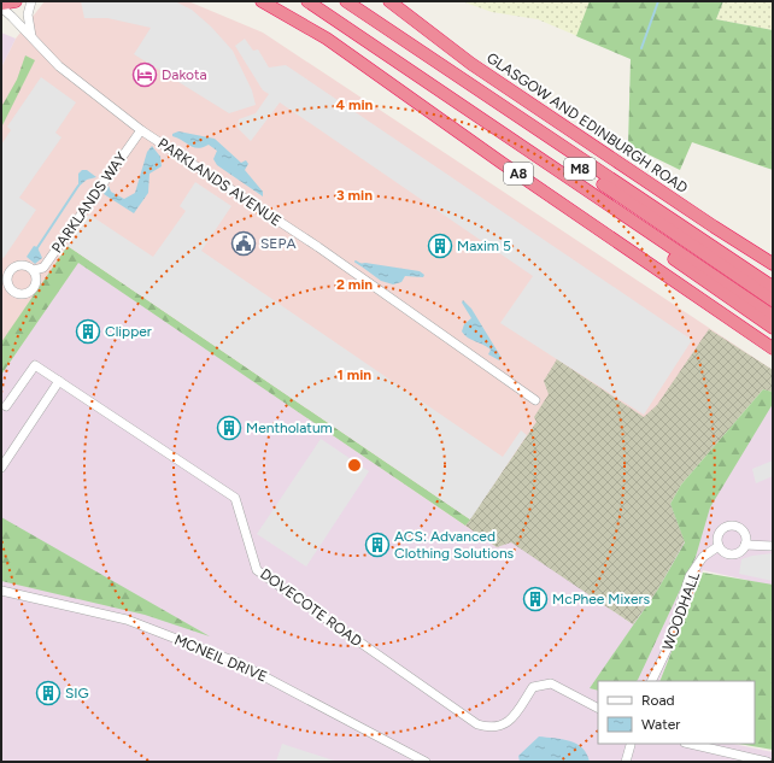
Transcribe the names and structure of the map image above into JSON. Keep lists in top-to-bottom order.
{
  "streets": {
    "highway": ["GLASGOW AND EDINBURGH ROAD", "M8", "A8"],
    "street": [
      "PARKLANDS AVENUE",
      "PARKLANDS WAY",
      "DOVECOTE ROAD",
      "WOODHALL",
      "MCNEIL DRIVE"
    ]
  },
  "crossings": [
    ["PARKLANDS AVENUE", "PARKLANDS WAY"]
  ],
  "places": {
    "hotel": ["Dakota"],
    "public building": ["SEPA"],
    "building": [
      "Maxim 5",
      "Clipper",
      "Mentholatum",
      "ACS: Advanced Clothing Solutions",
      "McPhee Mixers",
      "SIG"
    ]
  },
  "legend": ["Road", "Water"],
  "rings": [
    "4 min",
    "3 min",
    "2 min",
    "1 min"
  ]
}
